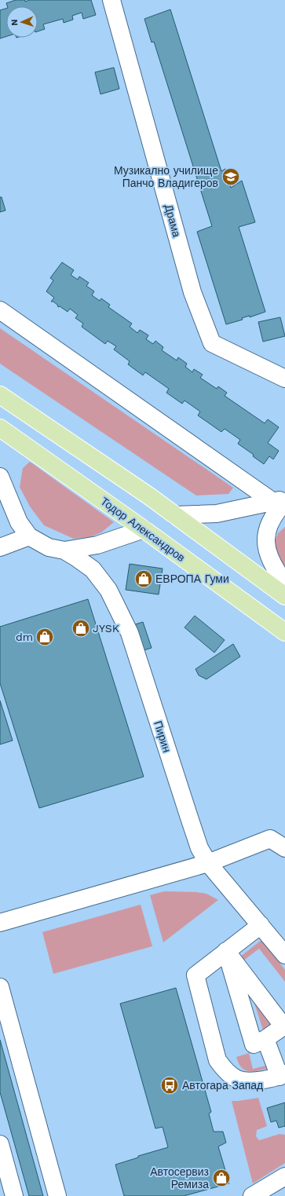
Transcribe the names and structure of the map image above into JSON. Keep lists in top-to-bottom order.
{
  "streets": {
    "main road": ["Тодор Александров"],
    "street": ["Драма", "Пирин"]
  },
  "places": {
    "school or university": ["Музикално училище Панчо Владигеров"],
    "shop": [
      "ЕВРОПА Гуми",
      "JYSK",
      "dm",
      "Автосервиз Ремиза"
    ],
    "bus stop": ["Автогара Запад"]
  },
  "north": "left"
}
